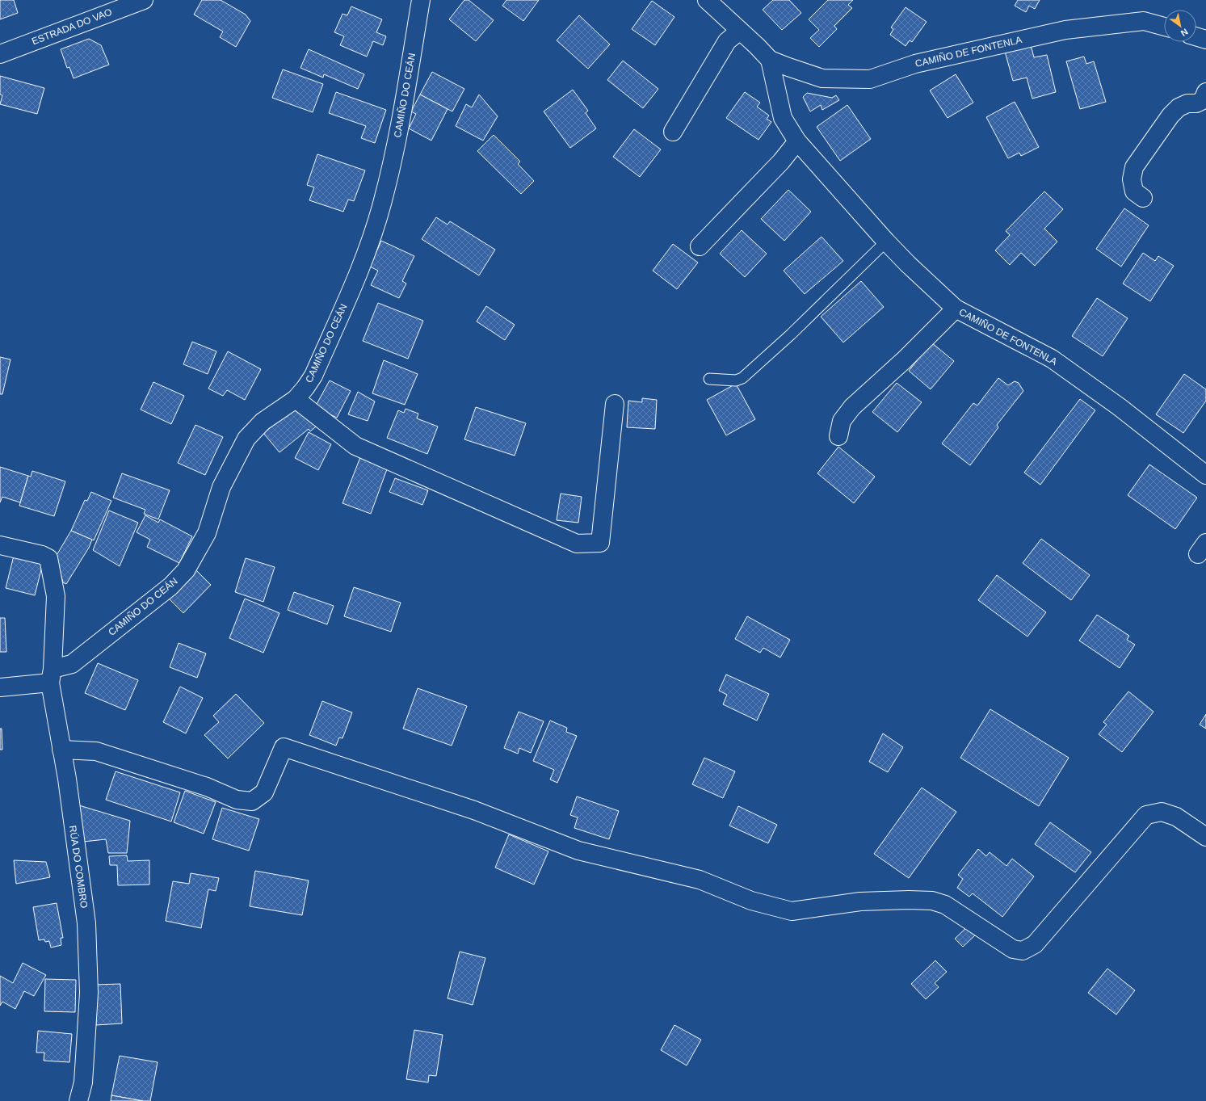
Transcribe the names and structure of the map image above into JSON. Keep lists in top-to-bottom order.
{
  "streets": {
    "street": [
      "ESTRADA DO VAO",
      "CAMIÑO DE FONTENLA",
      "CAMIÑO DO CEÁN",
      "RÚA DO COMBRO"
    ]
  },
  "crossings": [
    ["CAMIÑO DO CEÁN", "RÚA DO COMBRO"]
  ],
  "north": "bottom right"
}
